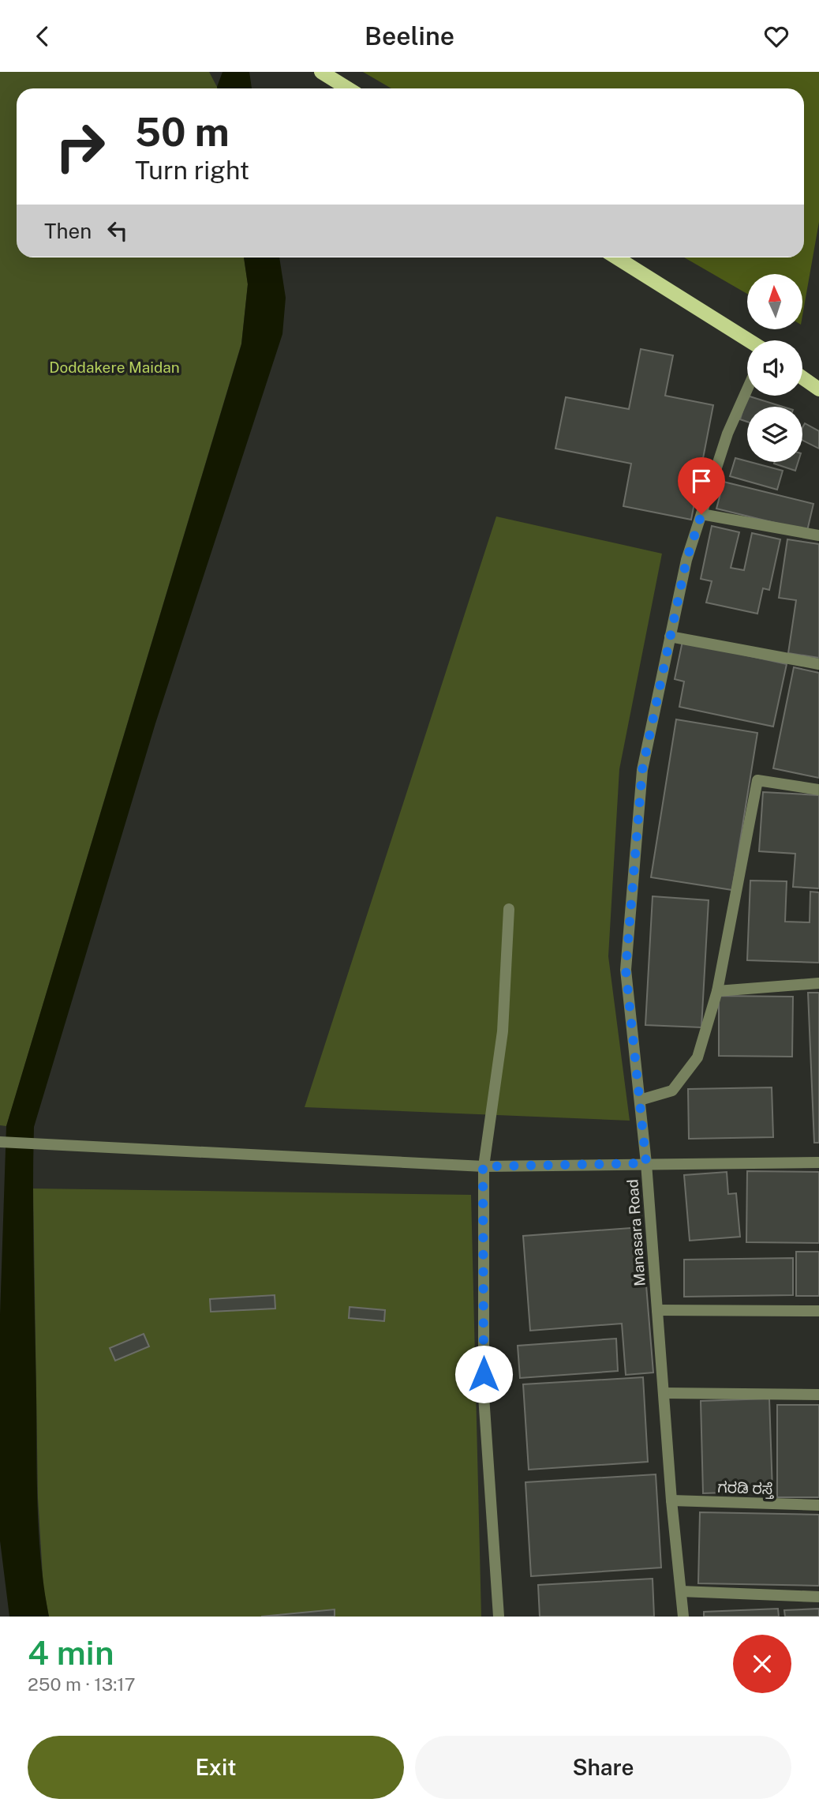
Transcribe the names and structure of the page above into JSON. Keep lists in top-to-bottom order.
{
  "streets": {
    "street": ["Manasara Road", "ಗರಡಿ ರಸ್ತೆ"]
  },
  "crossings": [
    ["Manasara Road", "ಗರಡಿ ರಸ್ತೆ"]
  ],
  "parks": ["Doddakere Maidan"],
  "north": "top",
  "page": {
    "header": "Beeline",
    "turn": ["50 m", "Turn right"],
    "then": "Then",
    "heading": ["4 min", "250 m · 13:17"],
    "buttons": ["Exit", "Share"]
  }
}
